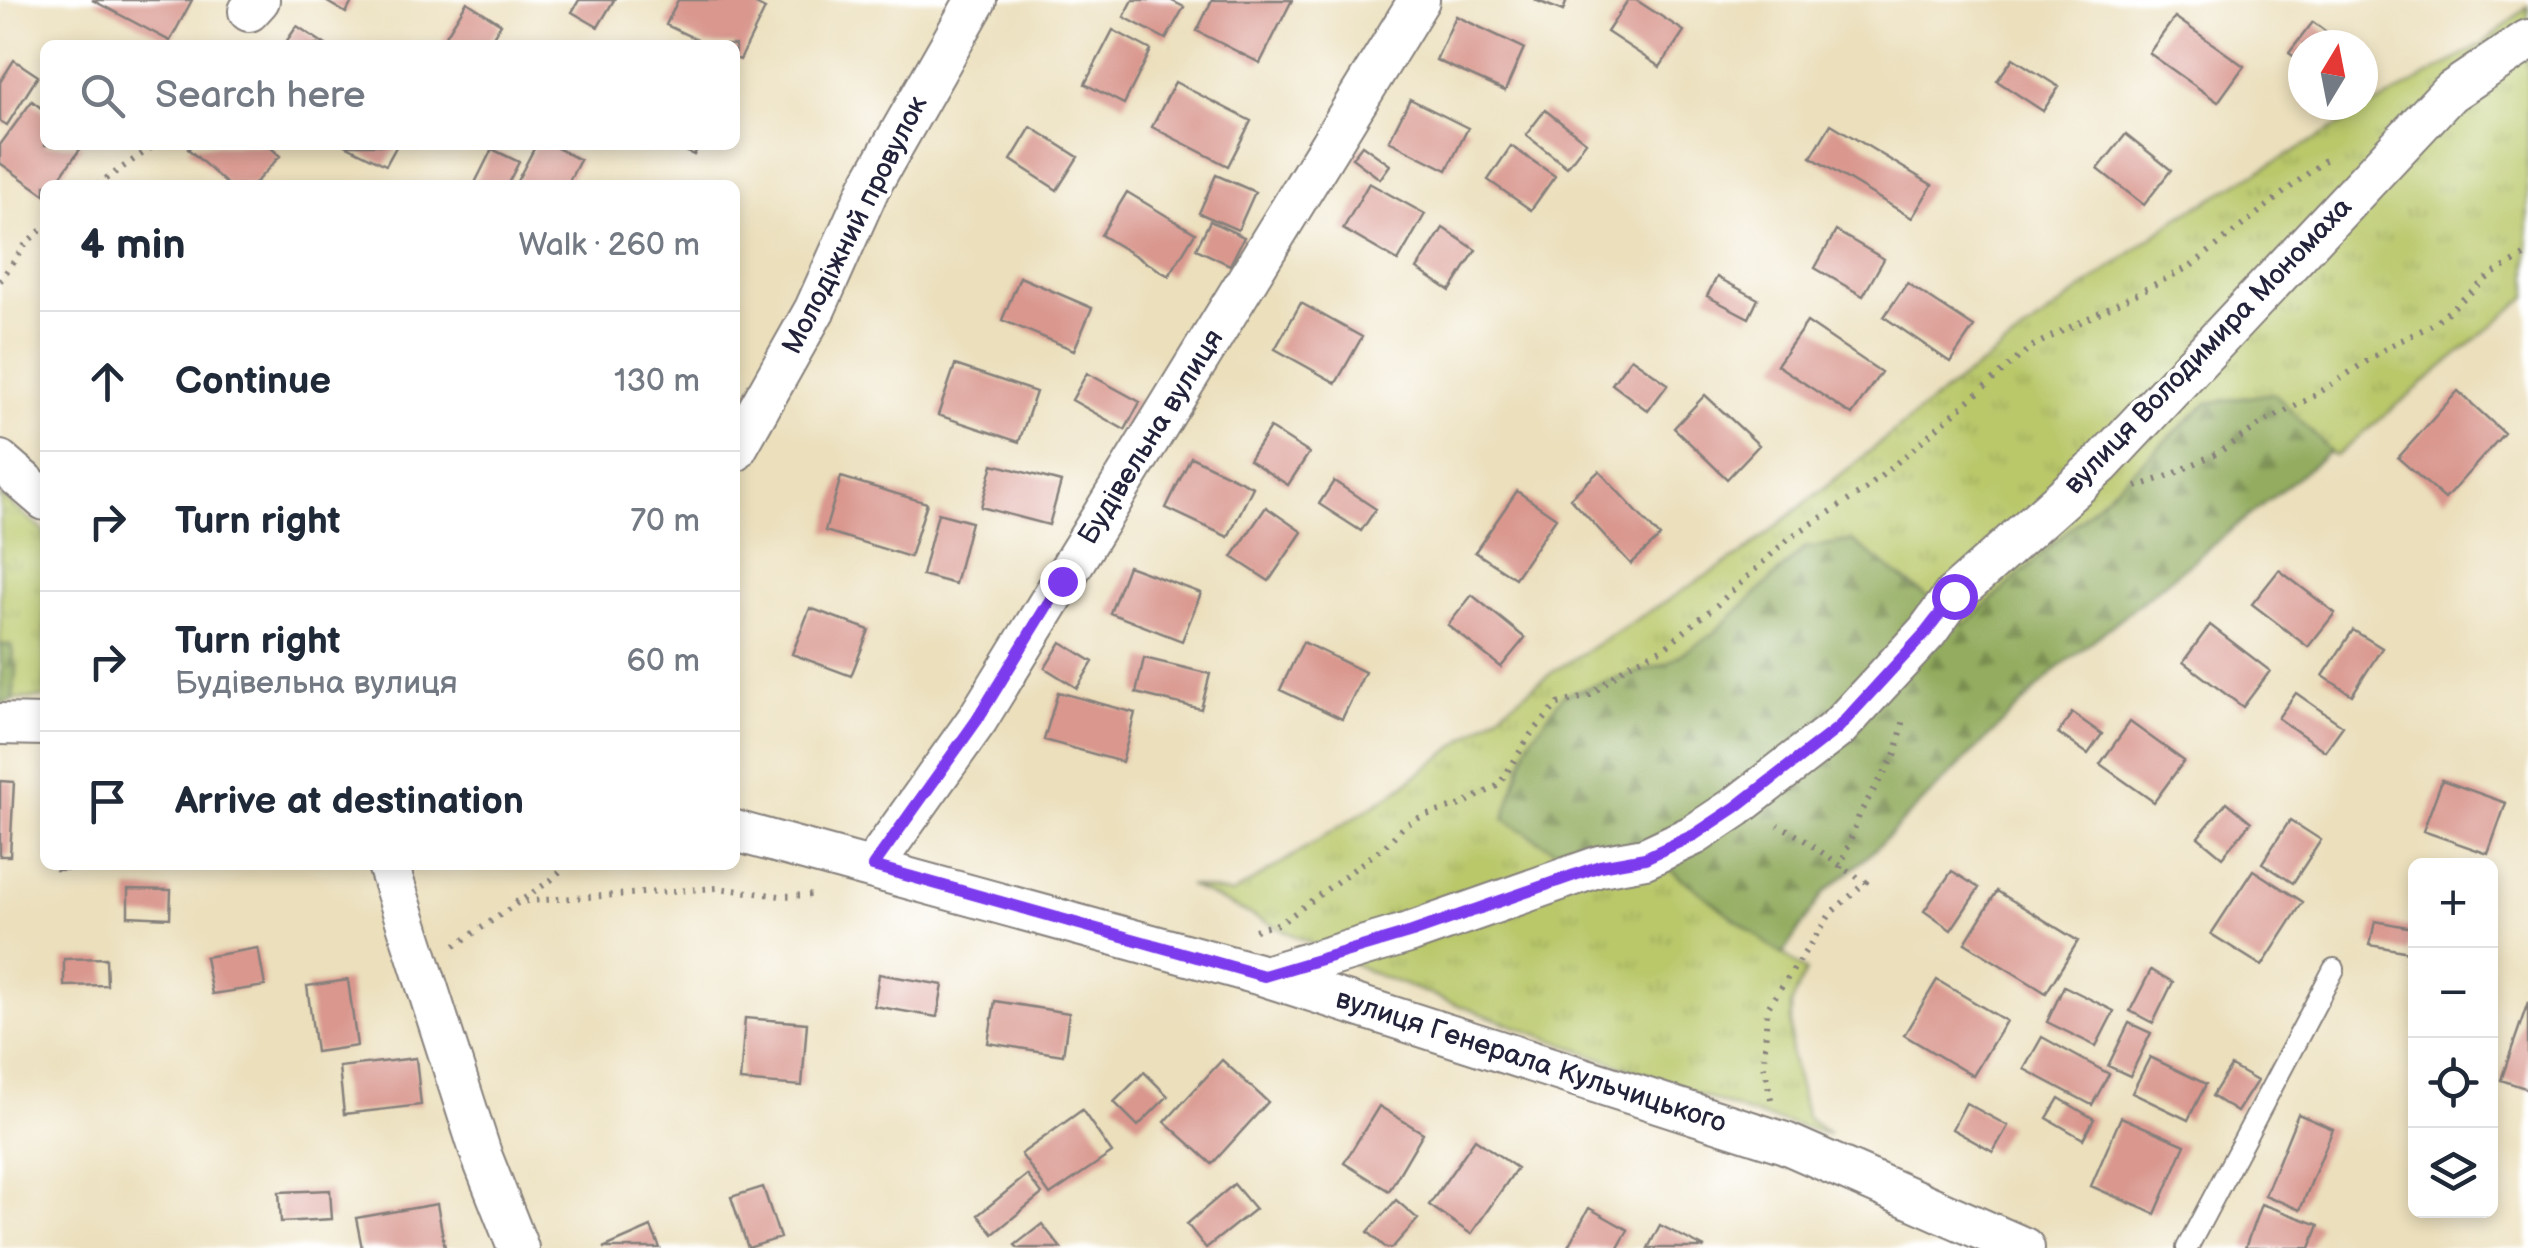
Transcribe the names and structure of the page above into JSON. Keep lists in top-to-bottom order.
{
  "streets": {
    "street": [
      "Молодіжний провулок",
      "вулиця Володимира Мономаха",
      "Будівельна вулиця",
      "вулиця Генерала Кульчицького"
    ]
  },
  "crossings": [
    ["вулиця Володимира Мономаха", "вулиця Генерала Кульчицького"],
    ["Будівельна вулиця", "вулиця Генерала Кульчицького"]
  ],
  "north": "top",
  "page": {
    "search": "Search here",
    "heading": ["4 min", "Walk · 260 m"],
    "list": [
      ["Continue", "130 m"],
      ["Turn right", "70 m"],
      ["Turn right", "Будівельна вулиця", "60 m"],
      "Arrive at destination"
    ],
    "map_buttons": ["+", "−"]
  }
}
